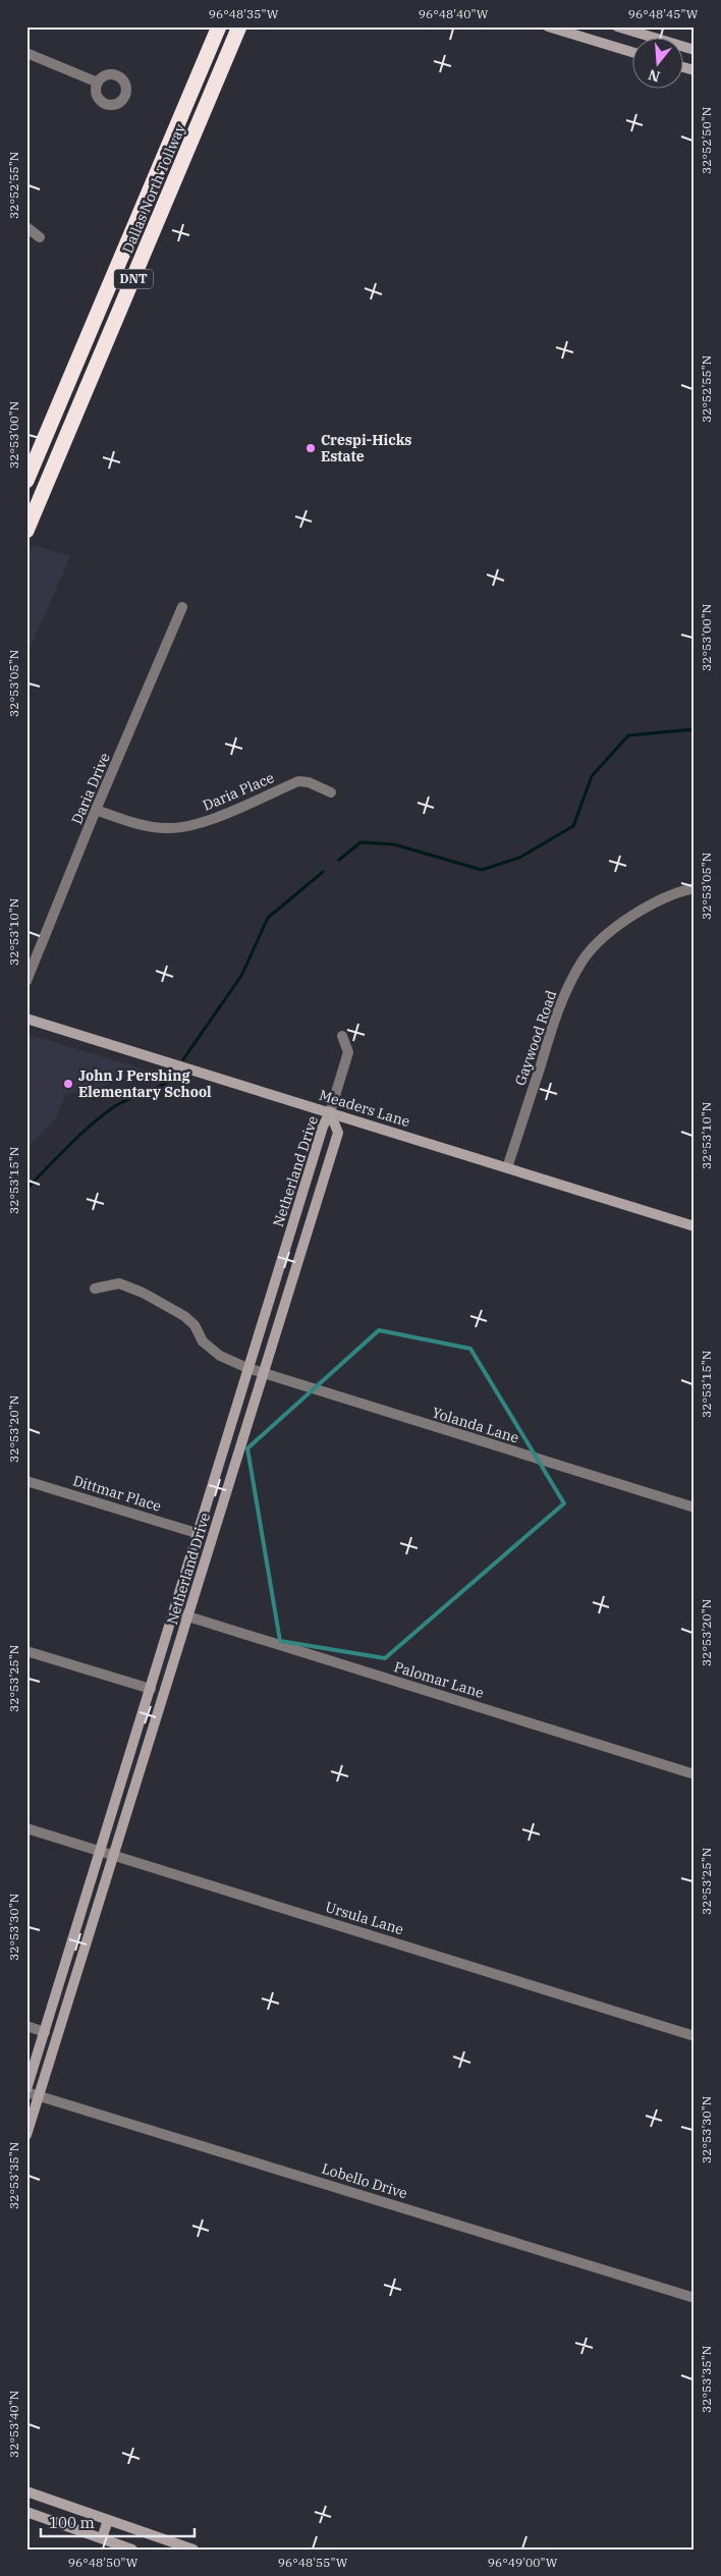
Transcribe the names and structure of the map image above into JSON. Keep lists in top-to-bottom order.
{
  "streets": {
    "highway": ["Dallas North Tollway", "DNT"],
    "street": [
      "Daria Drive",
      "Daria Place",
      "Gaywood Road",
      "Meaders Lane",
      "Netherland Drive",
      "Yolanda Lane",
      "Dittmar Place",
      "Palomar Lane",
      "Ursula Lane",
      "Lobello Drive"
    ]
  },
  "crossings": [
    ["Daria Drive", "Daria Place"],
    ["Gaywood Road", "Meaders Lane"],
    ["Meaders Lane", "Netherland Drive"],
    ["Netherland Drive", "Yolanda Lane"],
    ["Netherland Drive", "Dittmar Place"],
    ["Netherland Drive", "Palomar Lane"],
    ["Netherland Drive", "Ursula Lane"],
    ["Netherland Drive", "Lobello Drive"]
  ],
  "places": ["Crespi-Hicks Estate", "John J Pershing Elementary School"],
  "scale_bar": "100 m",
  "north": "bottom",
  "coordinates": [
    "96°48'35\"W",
    "96°48'40\"W",
    "96°48'45\"W",
    "32°52'50\"N",
    "32°52'55\"N",
    "32°53'00\"N",
    "32°53'05\"N",
    "32°53'10\"N",
    "32°53'15\"N",
    "32°53'20\"N",
    "32°53'25\"N",
    "32°53'30\"N",
    "32°53'35\"N",
    "32°53'40\"N",
    "96°48'50\"W",
    "96°48'55\"W",
    "96°49'00\"W"
  ]
}
